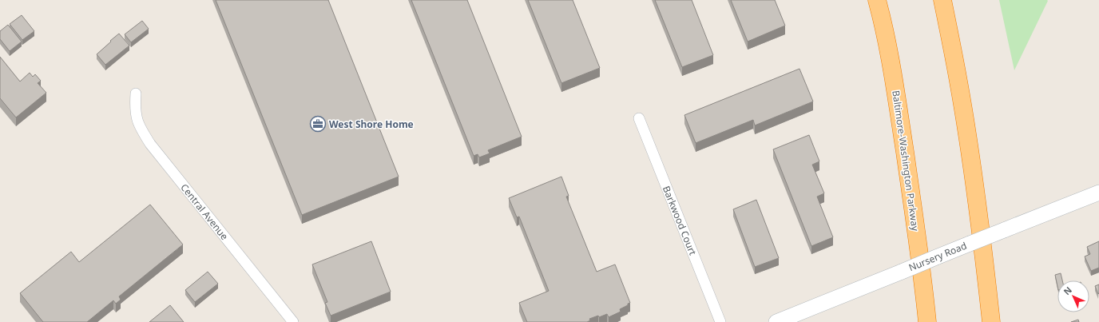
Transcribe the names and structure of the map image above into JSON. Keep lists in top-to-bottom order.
{
  "streets": {
    "highway": ["Baltimore-Washington Parkway"],
    "main road": ["Nursery Road"],
    "street": ["Central Avenue", "Barkwood Court"]
  },
  "places": {
    "office": ["West Shore Home"]
  },
  "north": "top left"
}
